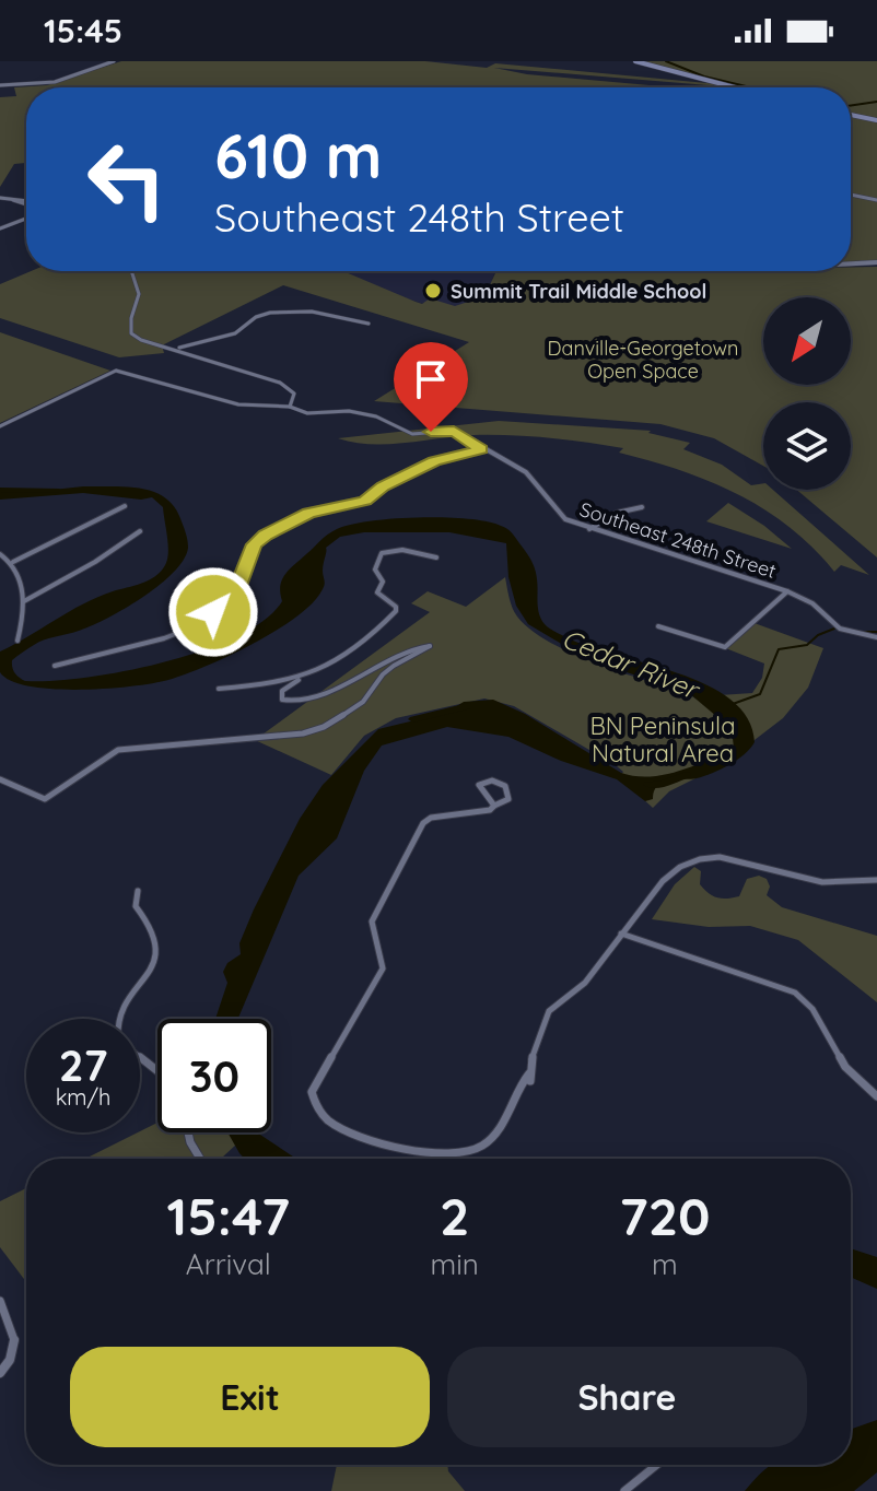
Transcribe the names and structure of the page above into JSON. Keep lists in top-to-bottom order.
{
  "streets": {
    "street": ["Southeast 248th Street"]
  },
  "water": ["Cedar River"],
  "parks": ["Danville-Georgetown Open Space", "BN Peninsula Natural Area"],
  "places": ["Summit Trail Middle School"],
  "north": "bottom left",
  "page": {
    "status": "15:45",
    "turn": ["610 m", "Southeast 248th Street"],
    "speed": "27 km/h",
    "limit": "30",
    "eta": [
      "15:47",
      "Arrival",
      "2",
      "min",
      "720",
      "m"
    ],
    "buttons": ["Exit", "Share"]
  }
}
